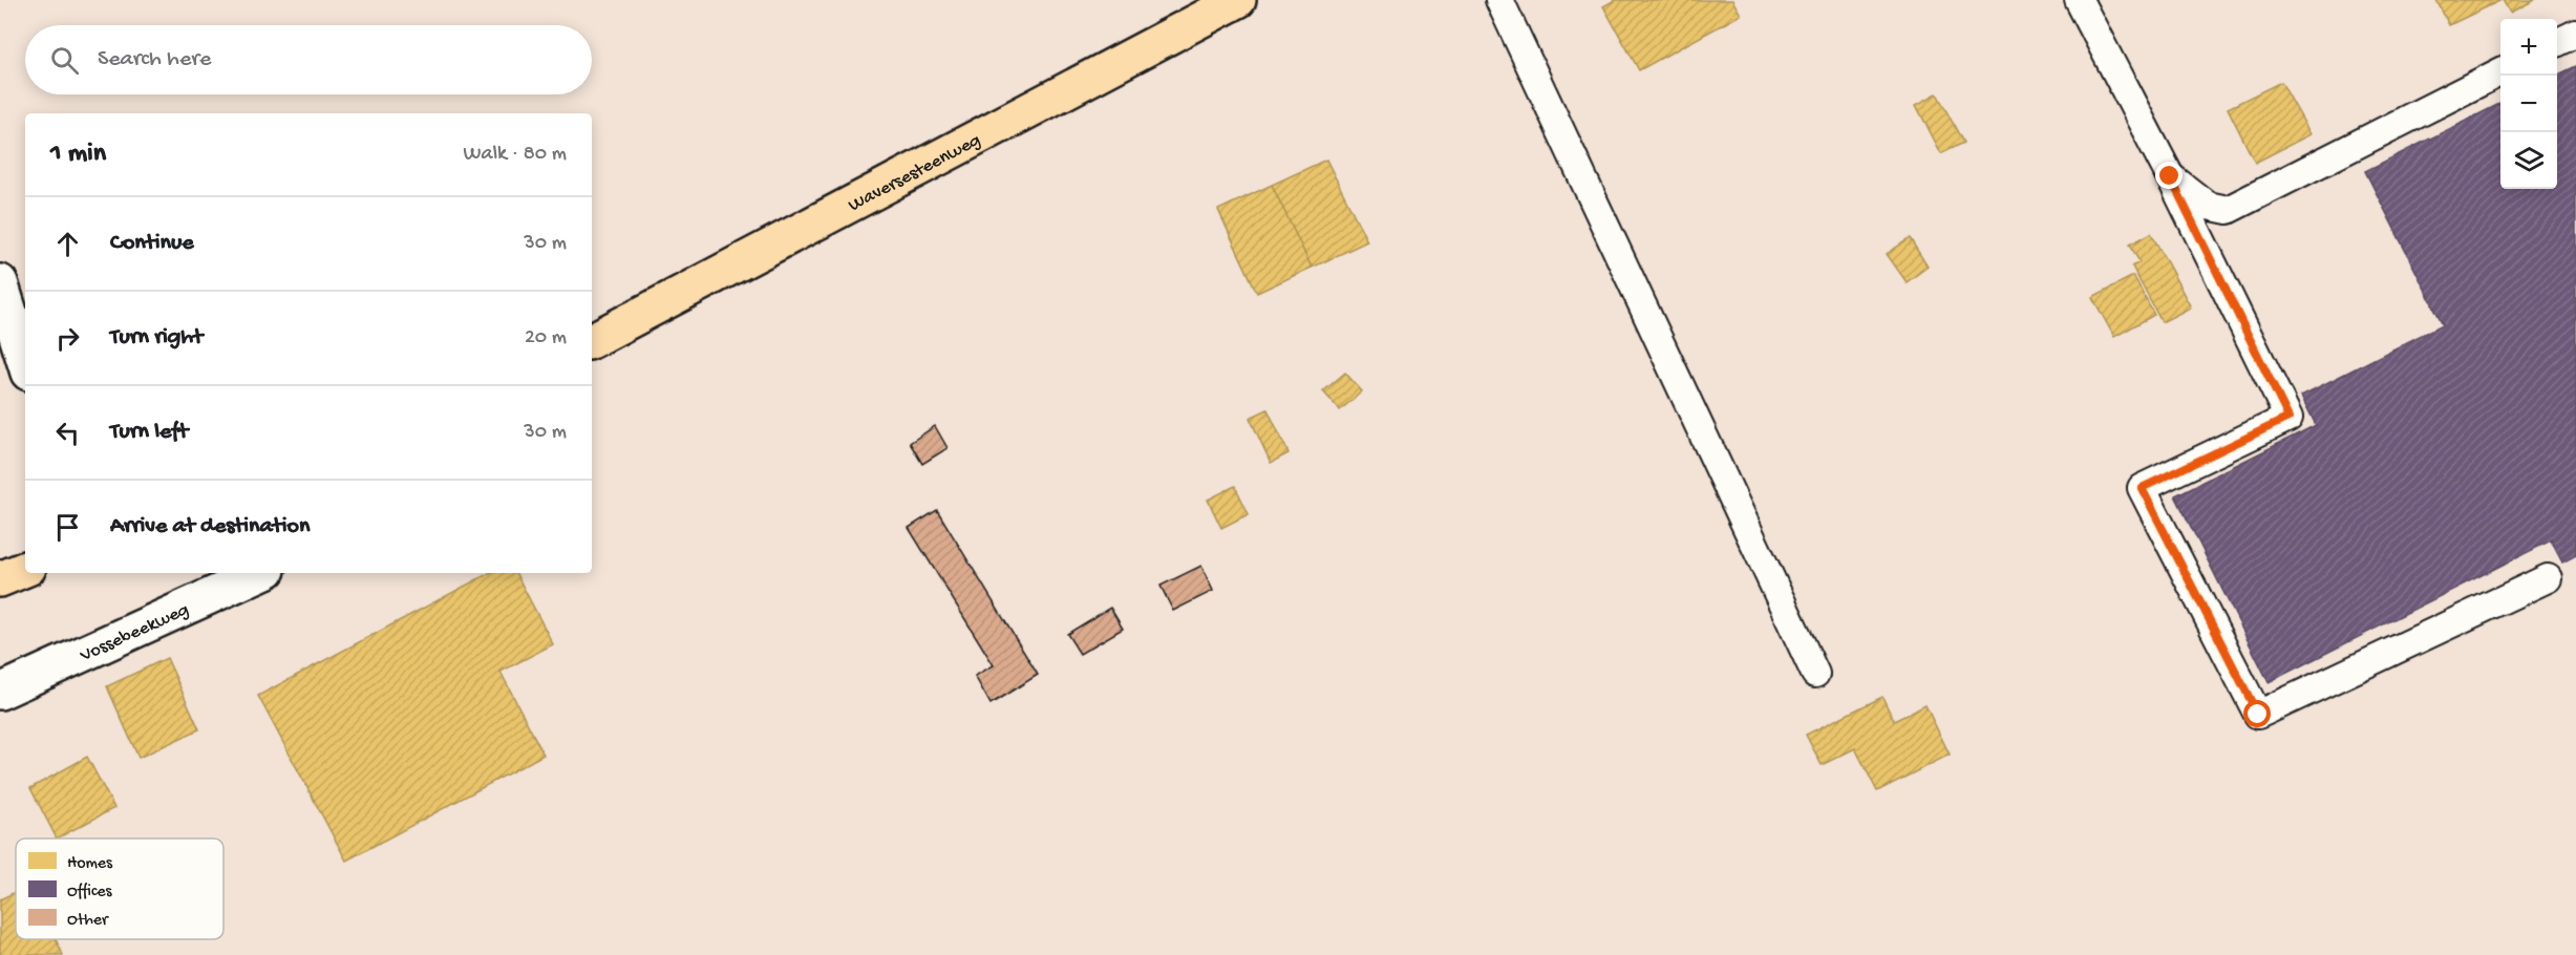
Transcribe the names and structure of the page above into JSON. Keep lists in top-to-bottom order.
{
  "streets": {
    "main road": ["Waversesteenweg"],
    "street": ["Vossebeekweg"]
  },
  "legend": ["Homes", "Offices", "Other"],
  "page": {
    "map_buttons": ["+", "−"],
    "search": "Search here",
    "heading": ["1 min", "Walk · 80 m"],
    "list": [
      ["Continue", "30 m"],
      ["Turn right", "20 m"],
      ["Turn left", "30 m"],
      "Arrive at destination"
    ]
  }
}
